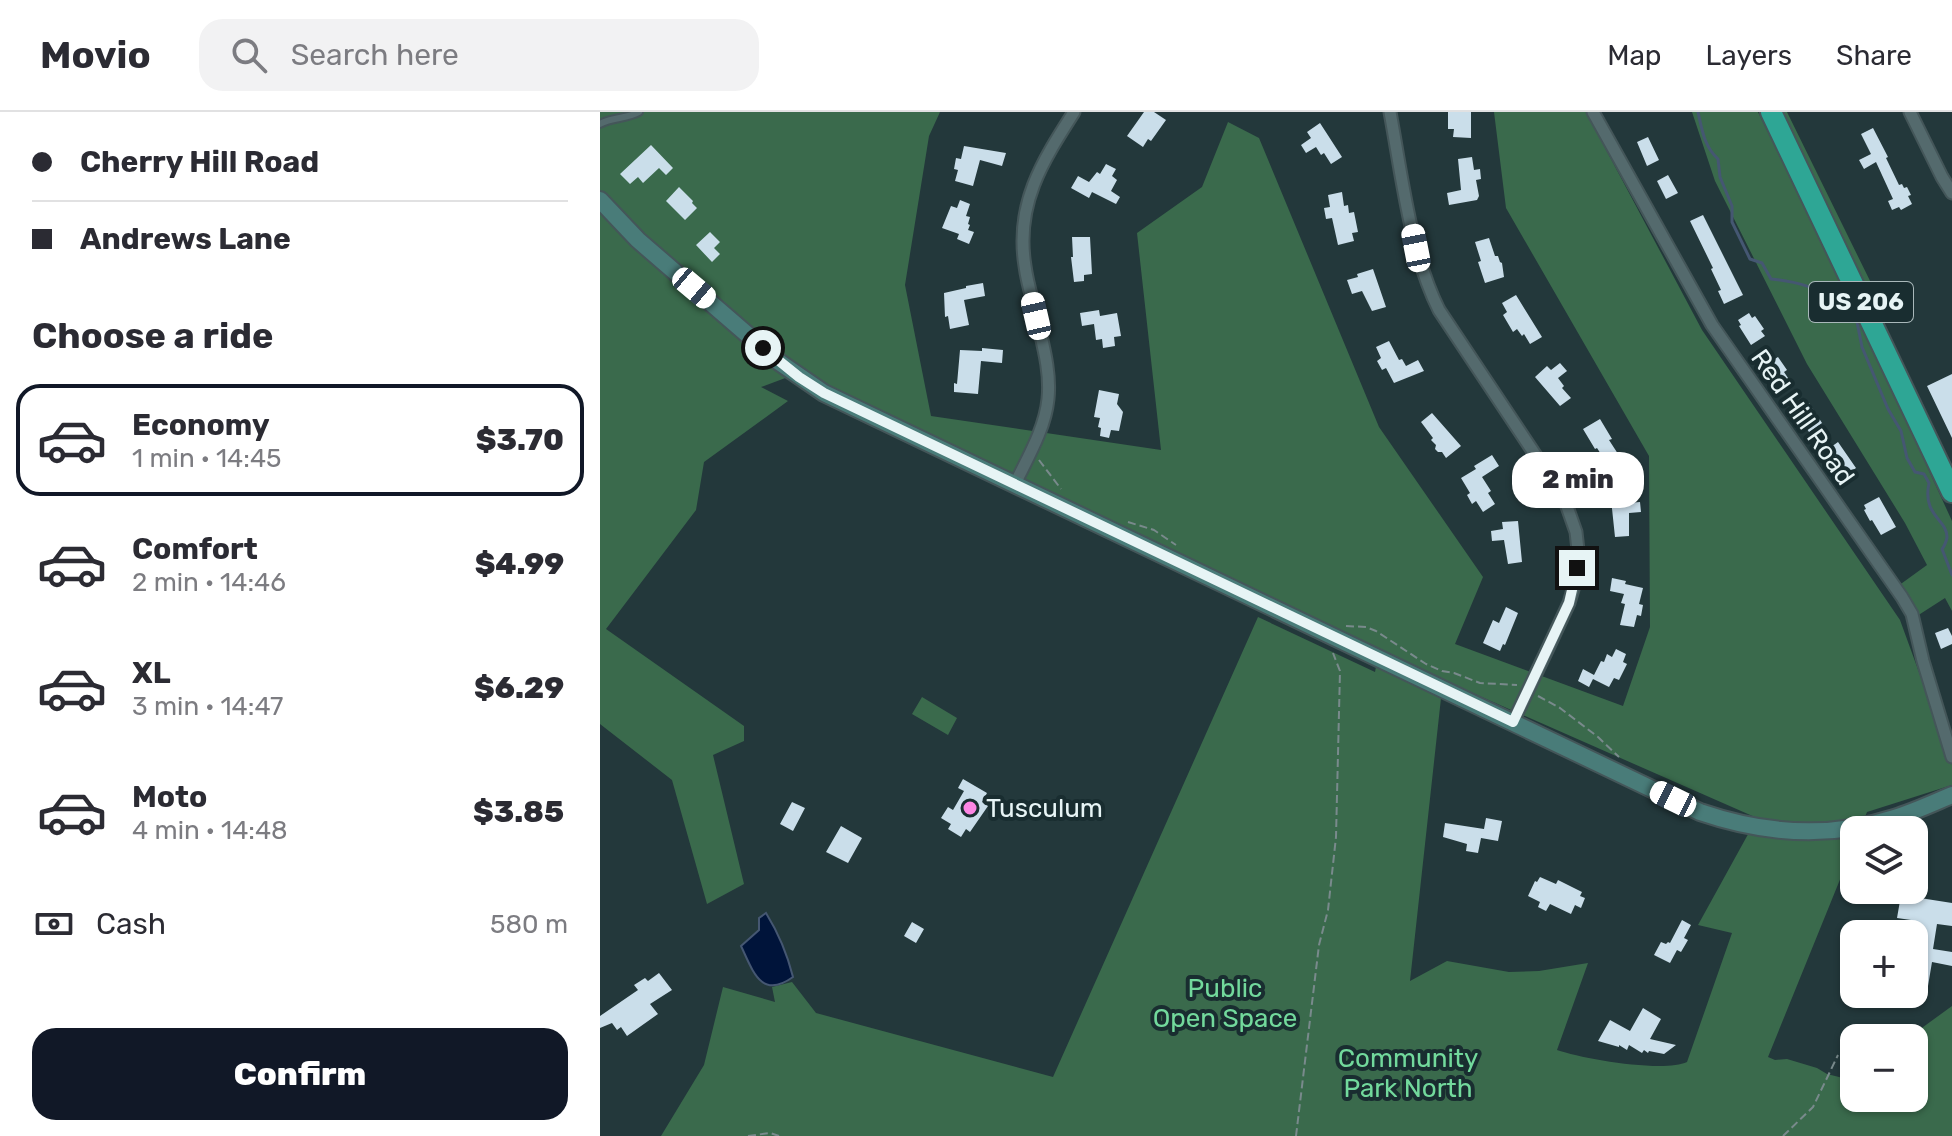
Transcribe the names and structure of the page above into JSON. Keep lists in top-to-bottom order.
{
  "streets": {
    "highway": ["US 206"],
    "street": ["Red Hill Road"]
  },
  "parks": ["Public Open Space", "Community Park North"],
  "places": ["Tusculum"],
  "page": {
    "header": "Movio",
    "search": "Search here",
    "nav": ["Map", "Layers", "Share"],
    "banner": ["Cherry Hill Road", "Andrews Lane"],
    "heading": "Choose a ride",
    "list": [
      {
        "name": "Economy",
        "note": "1 min · 14:45",
        "value": "$3.70"
      },
      {
        "name": "Comfort",
        "note": "2 min · 14:46",
        "value": "$4.99"
      },
      {
        "name": "XL",
        "note": "3 min · 14:47",
        "value": "$6.29"
      },
      {
        "name": "Moto",
        "note": "4 min · 14:48",
        "value": "$3.85"
      }
    ],
    "bubble": "2 min",
    "map_buttons": ["+", "−"],
    "pay": ["Cash", "580 m"],
    "buttons": "Confirm"
  }
}
